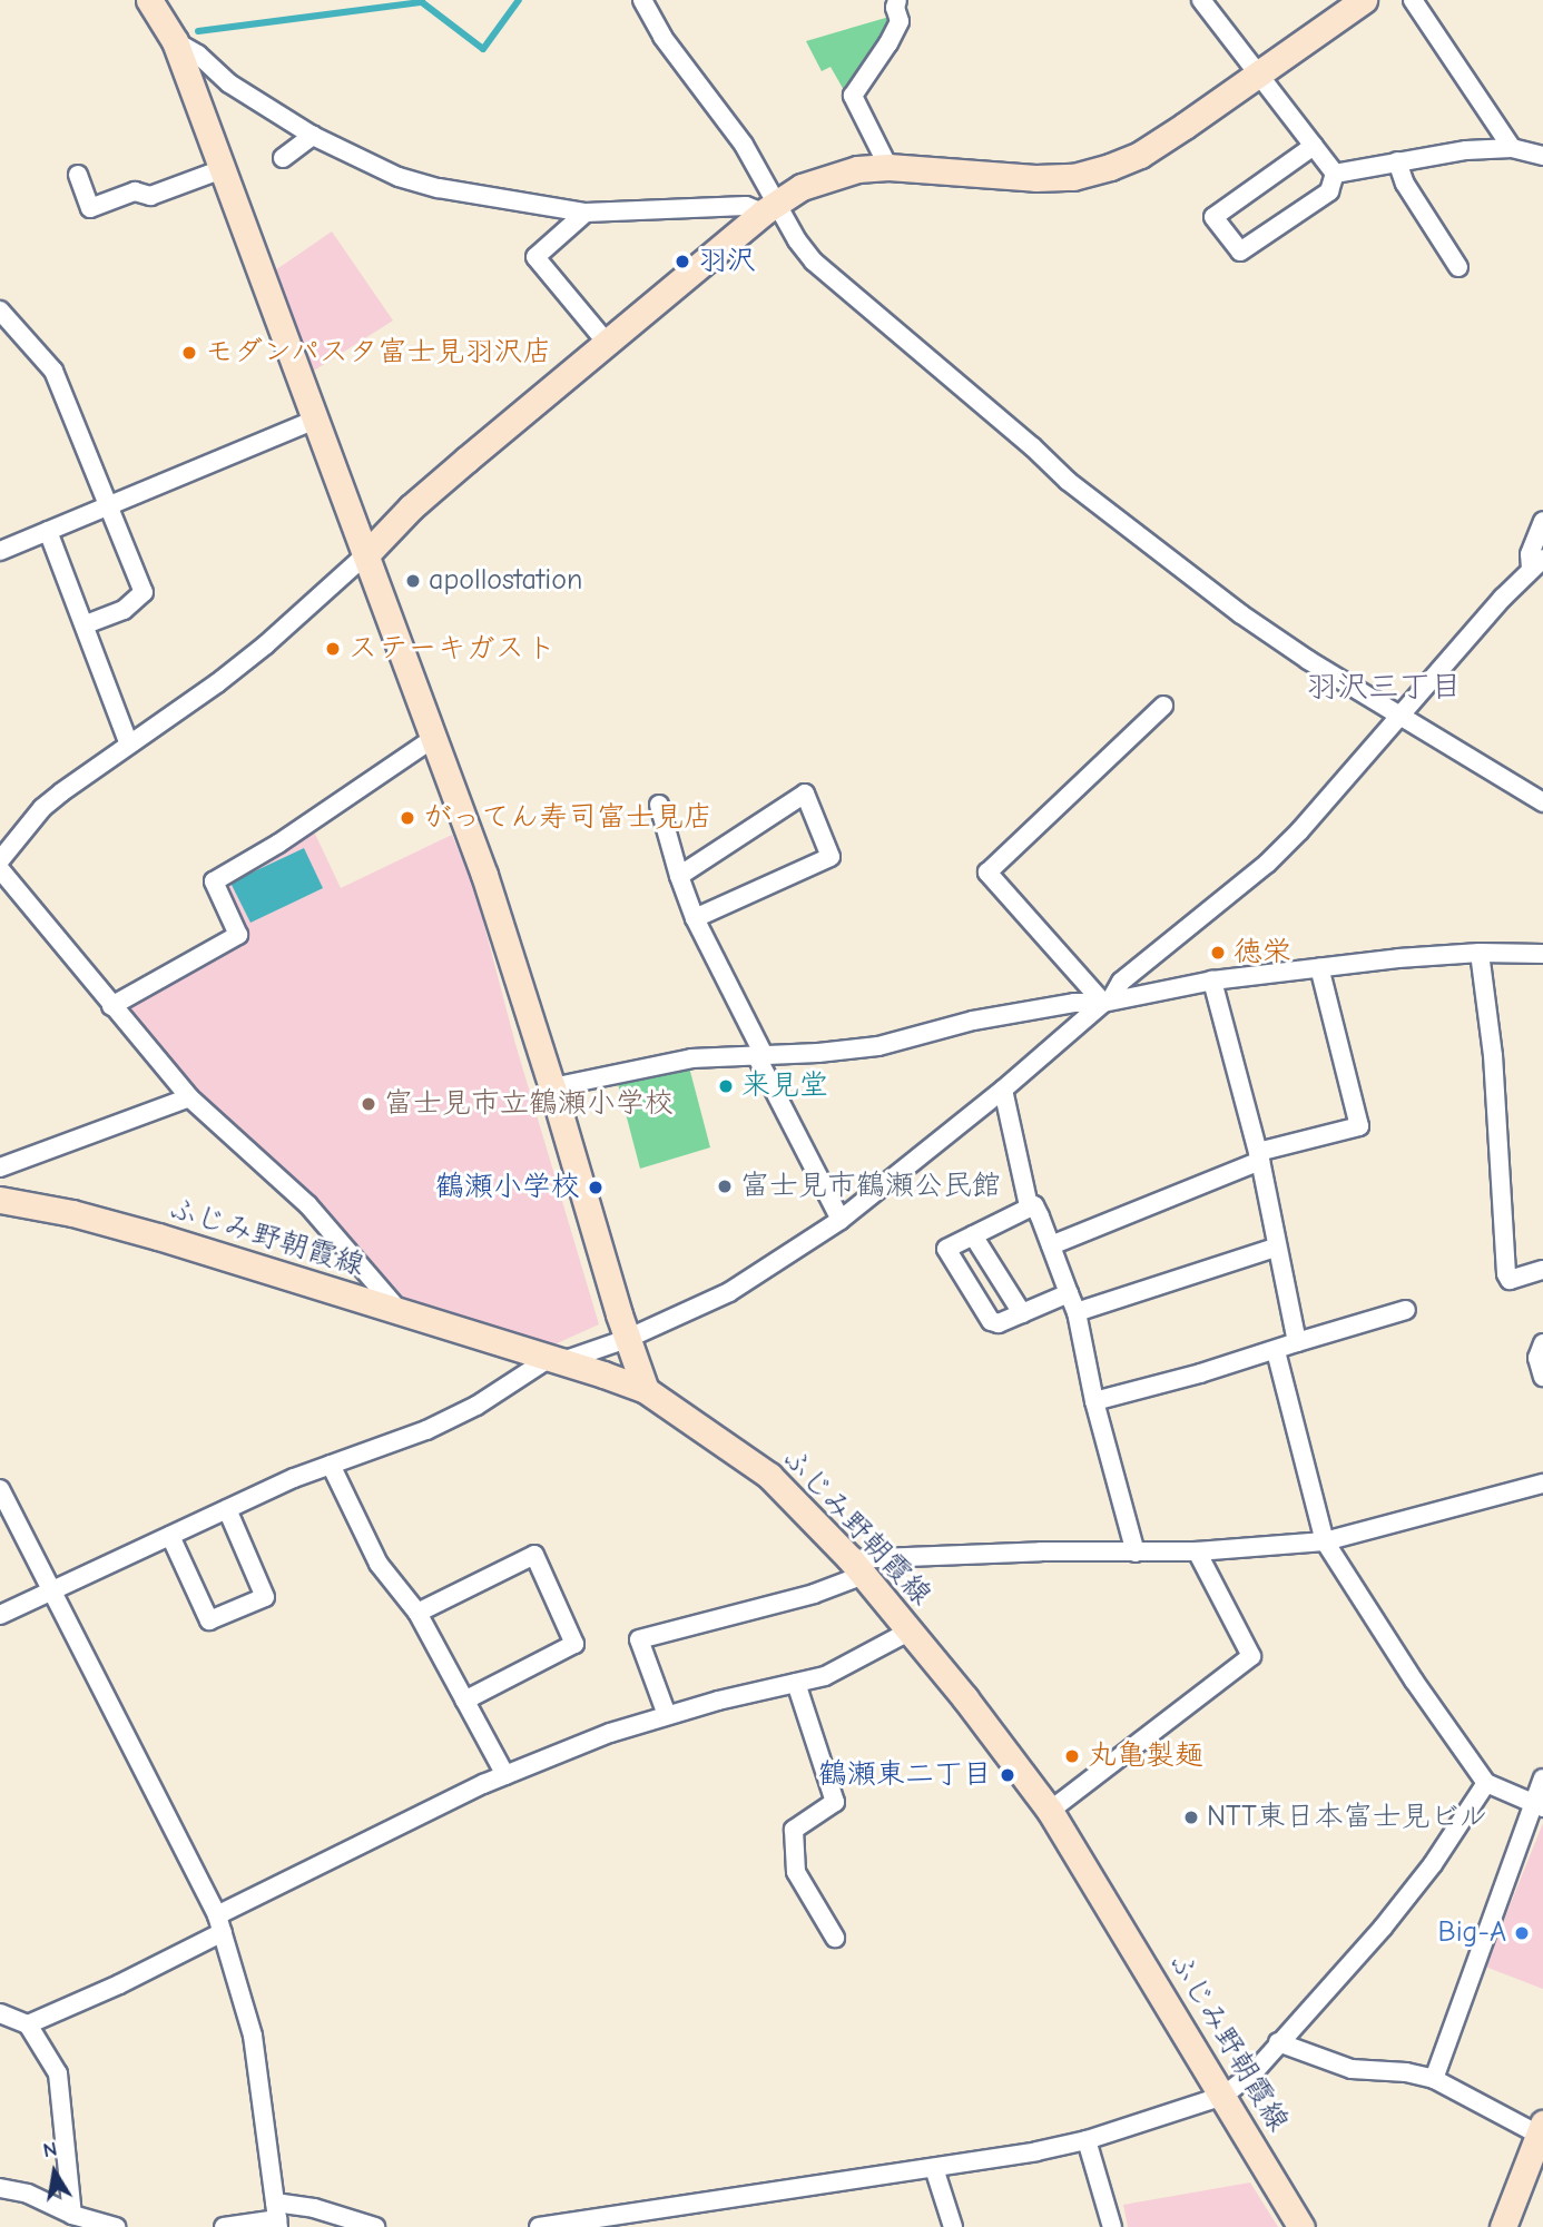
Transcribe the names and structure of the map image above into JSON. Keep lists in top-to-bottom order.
{
  "streets": {
    "street": ["ふじみ野朝霞線"]
  },
  "districts": ["羽沢三丁目"],
  "places": [
    "羽沢",
    "モダンパスタ富士見羽沢店",
    "apollostation",
    "ステーキガスト",
    "がってん寿司富士見店",
    "徳栄",
    "来見堂",
    "富士見市立鶴瀬小学校",
    "富士見市鶴瀬公民館",
    "鶴瀬小学校",
    "丸亀製麺",
    "鶴瀬東二丁目",
    "NTT東日本富士見ビル",
    "Big-A"
  ],
  "north": "top"
}
